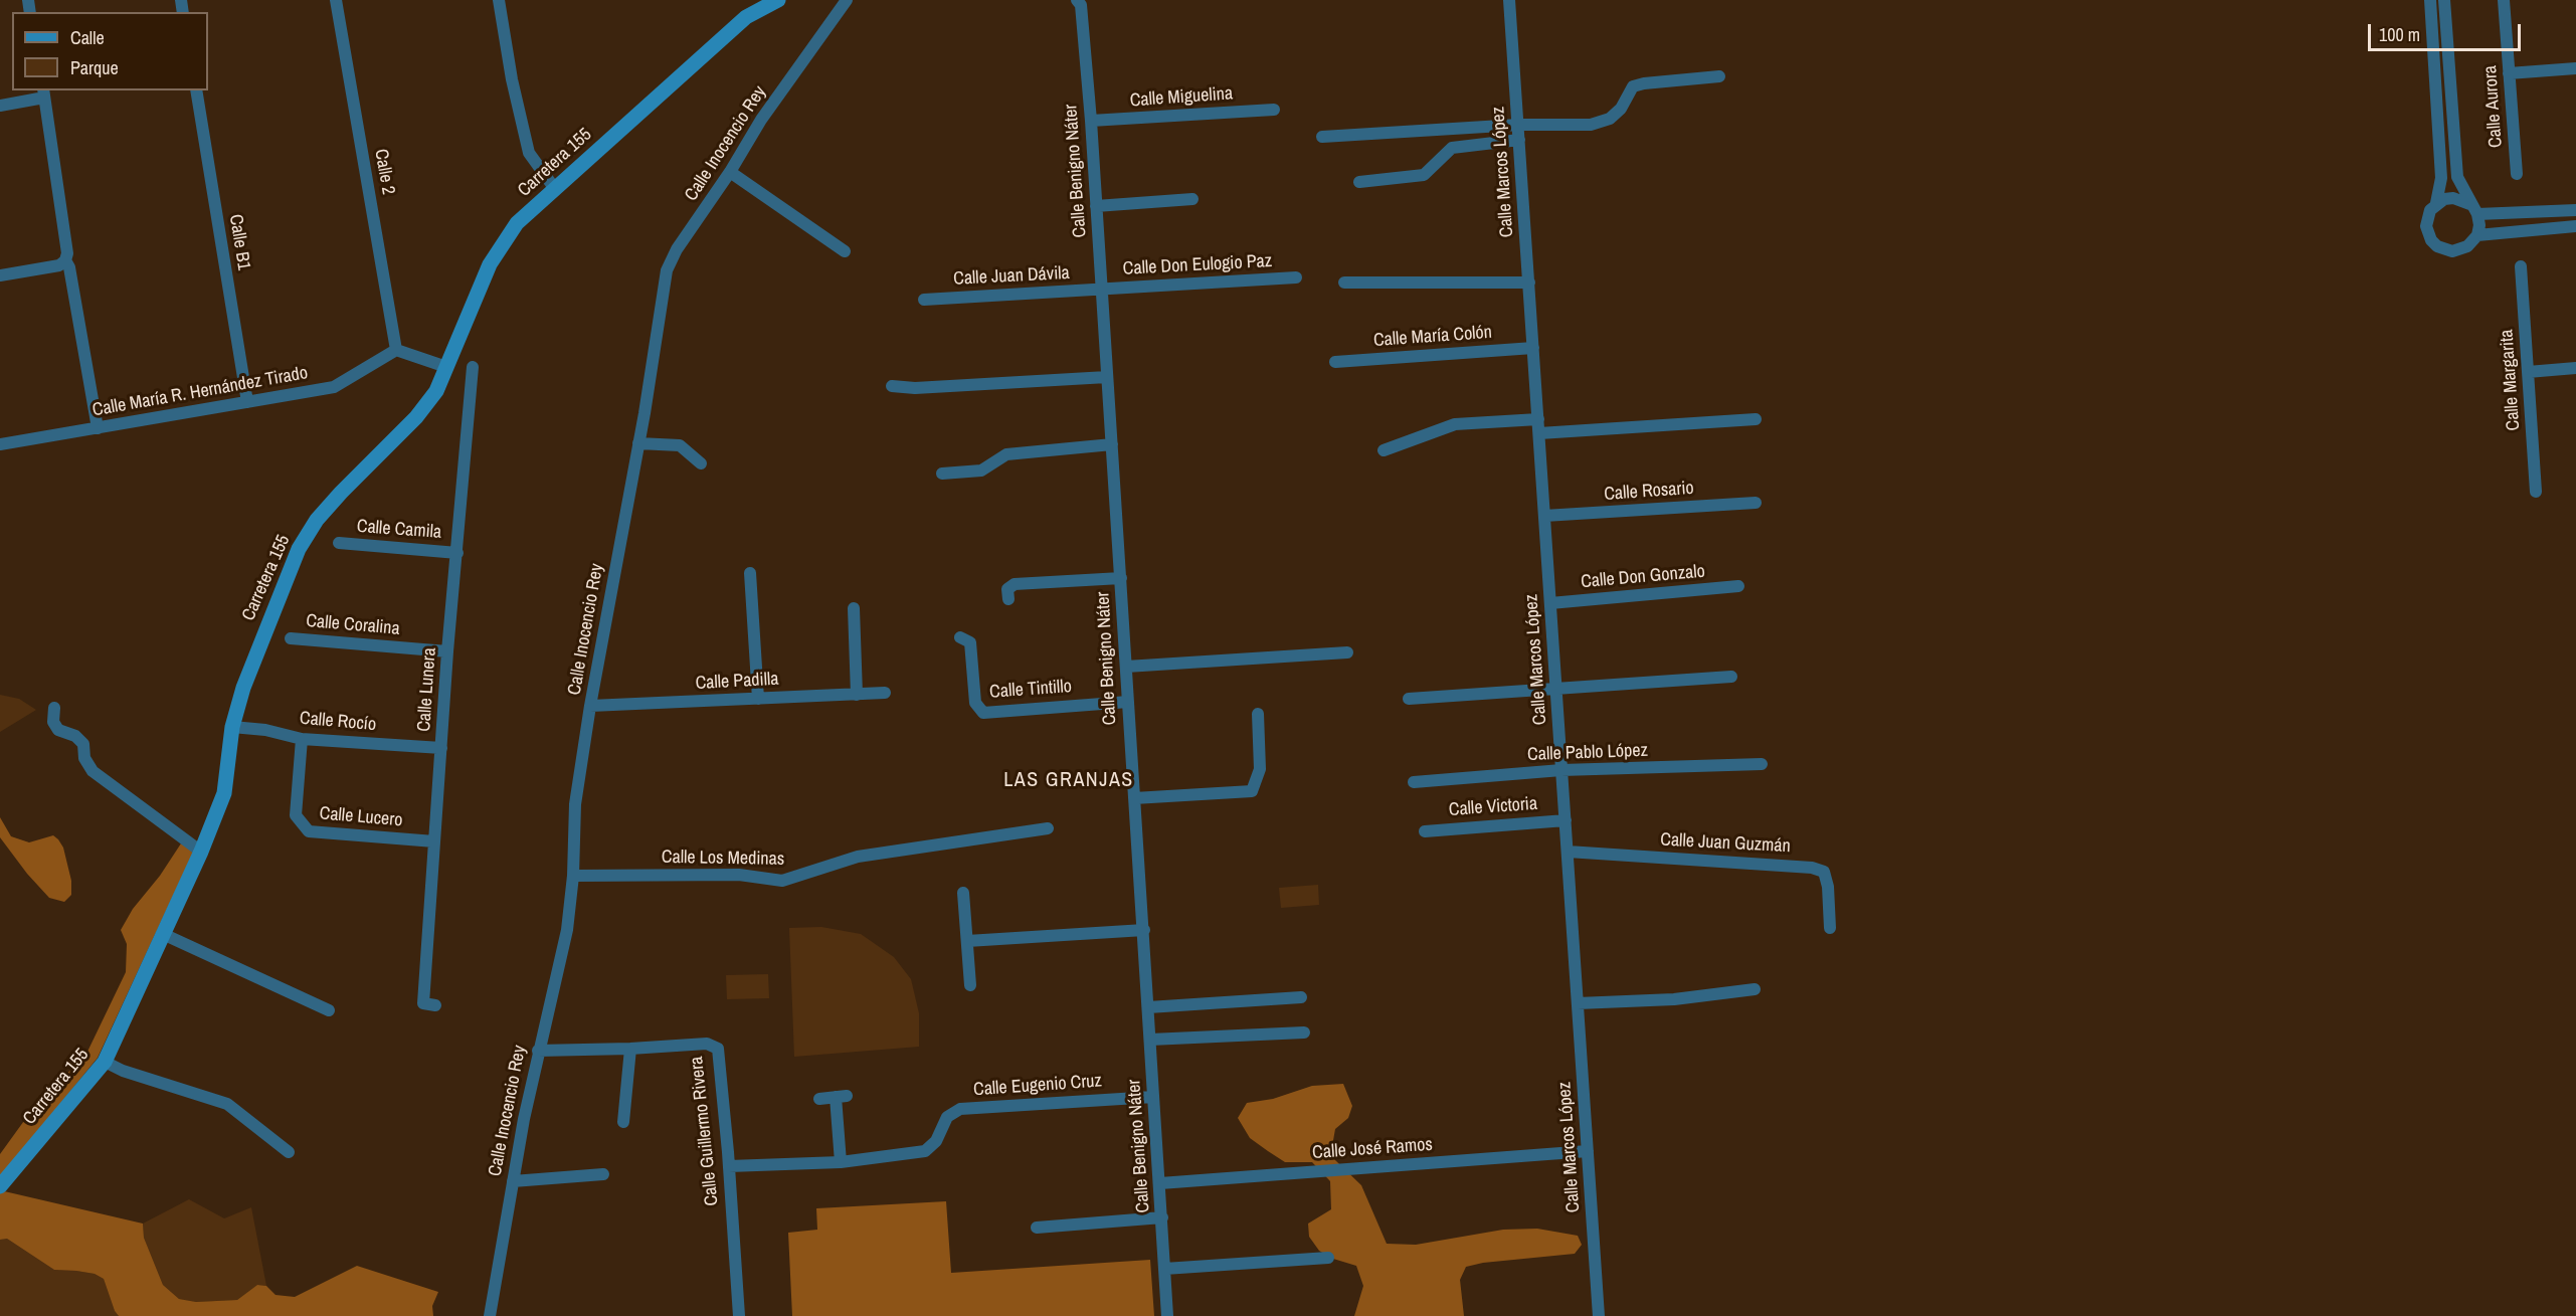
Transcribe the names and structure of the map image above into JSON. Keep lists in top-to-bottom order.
{
  "streets": {
    "street": [
      "Calle Miguelina",
      "Calle Aurora",
      "Calle Inocencio Rey",
      "Carretera 155",
      "Calle Benigno Náter",
      "Calle 2",
      "Calle Marcos López",
      "Calle B1",
      "Calle Don Eulogio Paz",
      "Calle Juan Dávila",
      "Calle María Colón",
      "Calle Margarita",
      "Calle María R. Hernández Tirado",
      "Calle Rosario",
      "Calle Camila",
      "Calle Don Gonzalo",
      "Calle Coralina",
      "Calle Padilla",
      "Calle Lunera",
      "Calle Tintillo",
      "Calle Rocío",
      "Calle Pablo López",
      "Calle Victoria",
      "Calle Lucero",
      "Calle Juan Guzmán",
      "Calle Los Medinas",
      "Calle Eugenio Cruz",
      "Calle Guillermo Rivera",
      "Calle José Ramos"
    ]
  },
  "crossings": [
    ["Calle Miguelina", "Calle Benigno Náter"],
    ["Calle Inocencio Rey", "Calle Padilla"],
    ["Calle Inocencio Rey", "Calle Los Medinas"],
    ["Calle Inocencio Rey", "Calle Guillermo Rivera"],
    ["Carretera 155", "Calle Rocío"],
    ["Calle Benigno Náter", "Calle Don Eulogio Paz"],
    ["Calle Benigno Náter", "Calle Juan Dávila"],
    ["Calle Benigno Náter", "Calle Tintillo"],
    ["Calle Benigno Náter", "Calle Eugenio Cruz"],
    ["Calle Benigno Náter", "Calle José Ramos"],
    ["Calle 2", "Calle María R. Hernández Tirado"],
    ["Calle Marcos López", "Calle María Colón"],
    ["Calle Marcos López", "Calle Rosario"],
    ["Calle Marcos López", "Calle Don Gonzalo"],
    ["Calle Marcos López", "Calle Pablo López"],
    ["Calle Marcos López", "Calle Victoria"],
    ["Calle Marcos López", "Calle Juan Guzmán"],
    ["Calle Marcos López", "Calle José Ramos"],
    ["Calle B1", "Calle María R. Hernández Tirado"],
    ["Calle Don Eulogio Paz", "Calle Juan Dávila"],
    ["Calle Camila", "Calle Lunera"],
    ["Calle Coralina", "Calle Lunera"],
    ["Calle Lunera", "Calle Rocío"],
    ["Calle Lunera", "Calle Lucero"],
    ["Calle Rocío", "Calle Lucero"],
    ["Calle Eugenio Cruz", "Calle Guillermo Rivera"]
  ],
  "districts": ["LAS GRANJAS"],
  "legend": ["Calle", "Parque"],
  "scale_bar": "100 m"
}
